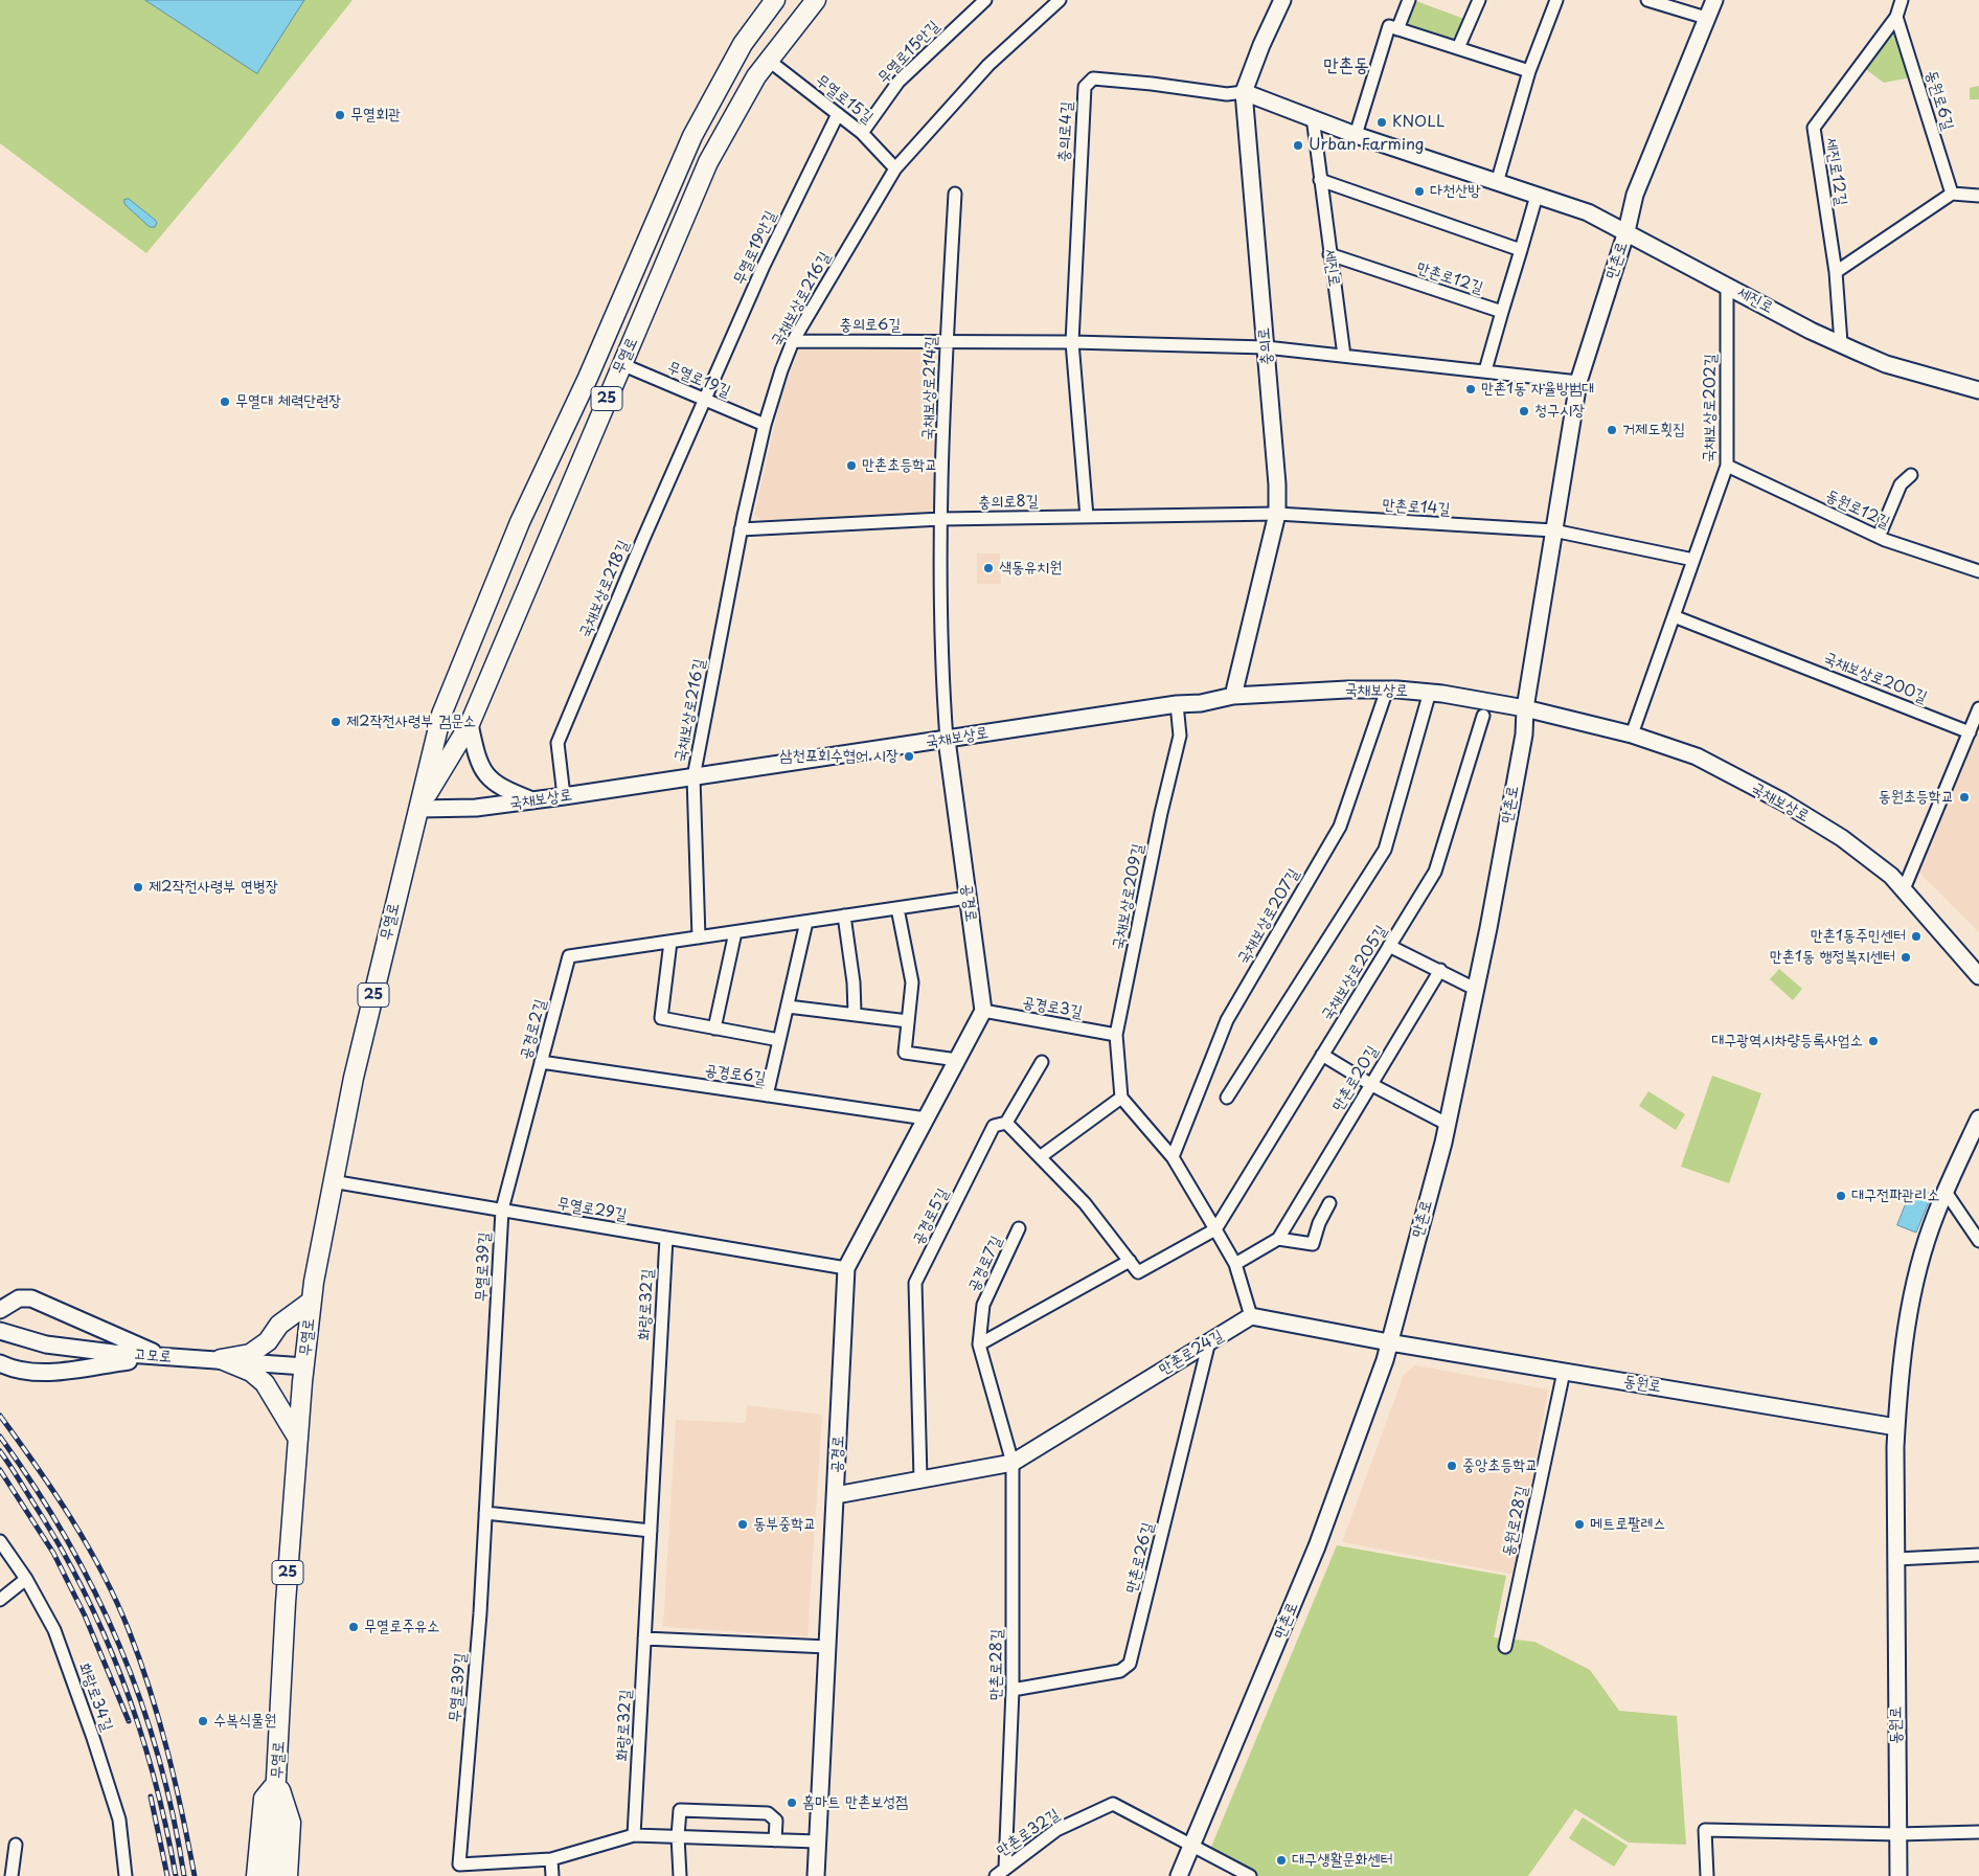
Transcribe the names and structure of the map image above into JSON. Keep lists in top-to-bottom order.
{
  "streets": {
    "main road": [
      "만촌로",
      "세진로",
      "충의로",
      "무열로",
      "25",
      "국채보상로",
      "공경로",
      "만촌로24길",
      "고모로",
      "동원로"
    ],
    "street": [
      "무열로15안길",
      "무열로15길",
      "동원로6길",
      "충의로4길",
      "세진로12길",
      "무열로19안길",
      "만촌로12길",
      "국채보상로216길",
      "충의로6길",
      "무열로19길",
      "국채보상로214길",
      "국채보상로202길",
      "충의로8길",
      "만촌로14길",
      "동원로12길",
      "국채보상로218길",
      "국채보상로200길",
      "국채보상로209길",
      "국채보상로207길",
      "국채보상로205길",
      "공경로3길",
      "공경로2길",
      "공경로6길",
      "만촌로20길",
      "무열로29길",
      "공경로5길",
      "공경로7길",
      "무열로39길",
      "화랑로32길",
      "동원로28길",
      "만촌로26길",
      "만촌로28길",
      "화랑로34길",
      "만촌로32길"
    ]
  },
  "crossings": [
    ["무열로15안길", "무열로15길"],
    ["무열로15길", "무열로19안길"],
    ["무열로15길", "국채보상로216길"],
    ["무열로15길", "무열로"],
    ["동원로6길", "세진로12길"],
    ["충의로4길", "세진로"],
    ["충의로4길", "충의로6길"],
    ["충의로4길", "충의로"],
    ["세진로12길", "세진로"],
    ["무열로19안길", "무열로19길"],
    ["무열로19안길", "국채보상로218길"],
    ["만촌로", "세진로"],
    ["만촌로", "만촌로14길"],
    ["만촌로", "국채보상로"],
    ["만촌로", "동원로"],
    ["만촌로", "만촌로32길"],
    ["세진로", "만촌로12길"],
    ["세진로", "충의로"],
    ["세진로", "국채보상로202길"],
    ["국채보상로216길", "충의로6길"],
    ["국채보상로216길", "무열로19길"],
    ["국채보상로216길", "충의로8길"],
    ["국채보상로216길", "국채보상로"],
    ["충의로6길", "충의로"],
    ["충의로6길", "국채보상로214길"],
    ["충의로", "충의로8길"],
    ["충의로", "만촌로14길"],
    ["충의로", "국채보상로"],
    ["무열로", "무열로19길"],
    ["무열로", "국채보상로"],
    ["무열로", "무열로29길"],
    ["무열로", "고모로"],
    ["무열로19길", "국채보상로218길"],
    ["국채보상로214길", "충의로8길"],
    ["국채보상로214길", "국채보상로"],
    ["국채보상로214길", "공경로"],
    ["국채보상로202길", "동원로12길"],
    ["국채보상로202길", "국채보상로200길"],
    ["국채보상로202길", "국채보상로"],
    ["충의로8길", "만촌로14길"],
    ["국채보상로218길", "국채보상로"],
    ["국채보상로", "국채보상로209길"],
    ["국채보상로", "공경로"],
    ["국채보상로", "국채보상로207길"],
    ["국채보상로209길", "공경로3길"],
    ["공경로", "공경로3길"],
    ["공경로", "공경로2길"],
    ["공경로", "공경로6길"],
    ["공경로", "무열로29길"],
    ["공경로", "만촌로24길"],
    ["공경로2길", "공경로6길"],
    ["공경로2길", "무열로29길"],
    ["공경로2길", "무열로39길"],
    ["무열로29길", "무열로39길"],
    ["무열로29길", "화랑로32길"],
    ["공경로5길", "만촌로24길"],
    ["만촌로24길", "만촌로26길"],
    ["만촌로24길", "만촌로28길"],
    ["동원로", "동원로28길"],
    ["만촌로26길", "만촌로28길"],
    ["만촌로28길", "만촌로32길"]
  ],
  "districts": ["만촌동"],
  "places": [
    "무열회관",
    "KNOLL",
    "Urban Farming",
    "다천산방",
    "만촌1동 자율방범대",
    "무열대 체력단련장",
    "청구시장",
    "거제도횟집",
    "만촌초등학교",
    "색동유치원",
    "제2작전사령부 검문소",
    "삼천포회수협어 시장",
    "동원초등학교",
    "제2작전사령부 연병장",
    "만촌1동주민센터",
    "만촌1동 행정복지센터",
    "대구광역시차량등록사업소",
    "대구전파관리소",
    "중앙초등학교",
    "동부중학교",
    "메트로팔레스",
    "무열로주유소",
    "수복식물원",
    "홈마트 만촌보성점",
    "대구생활문화센터"
  ]
}
